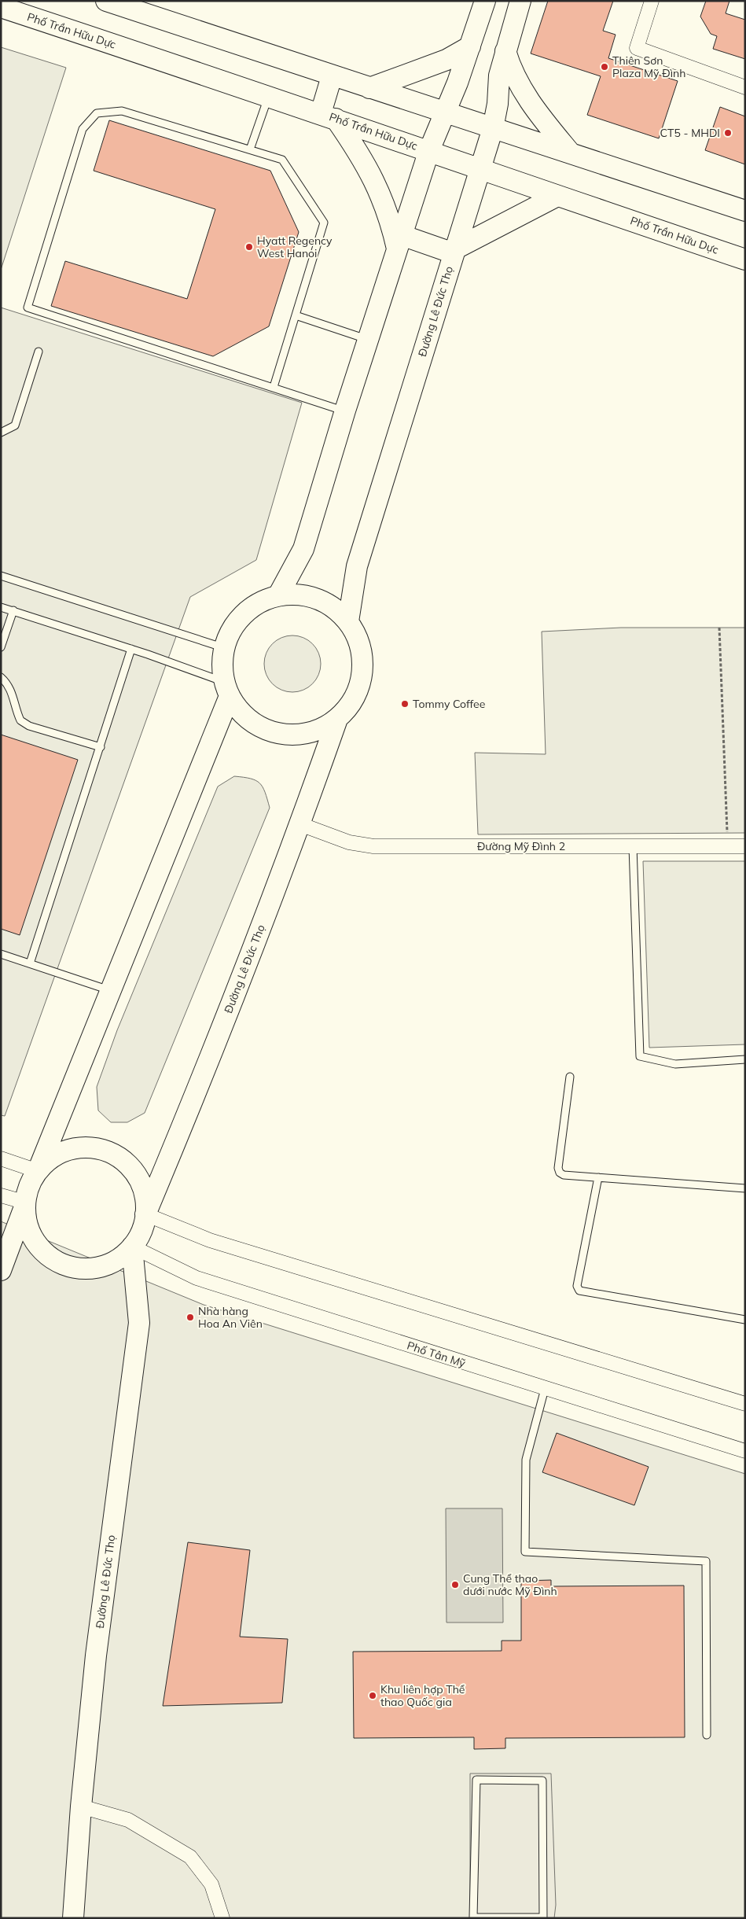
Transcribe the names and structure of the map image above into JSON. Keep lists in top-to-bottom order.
{
  "streets": {
    "main road": ["Phố Trần Hữu Dực", "Đường Lê Đức Thọ"],
    "street": ["Đường Mỹ Đình 2", "Phố Tân Mỹ"]
  },
  "crossings": [
    ["Phố Trần Hữu Dực", "Đường Lê Đức Thọ"],
    ["Đường Lê Đức Thọ", "Đường Mỹ Đình 2"],
    ["Đường Lê Đức Thọ", "Phố Tân Mỹ"]
  ],
  "places": [
    "Thiên Sơn Plaza Mỹ Đình",
    "CT5 - MHDI",
    "Hyatt Regency West Hanoi",
    "Tommy Coffee",
    "Nhà hàng Hoa An Viên",
    "Cung Thể thao dưới nước Mỹ Đình",
    "Khu liên hợp Thể thao Quốc gia"
  ]
}
